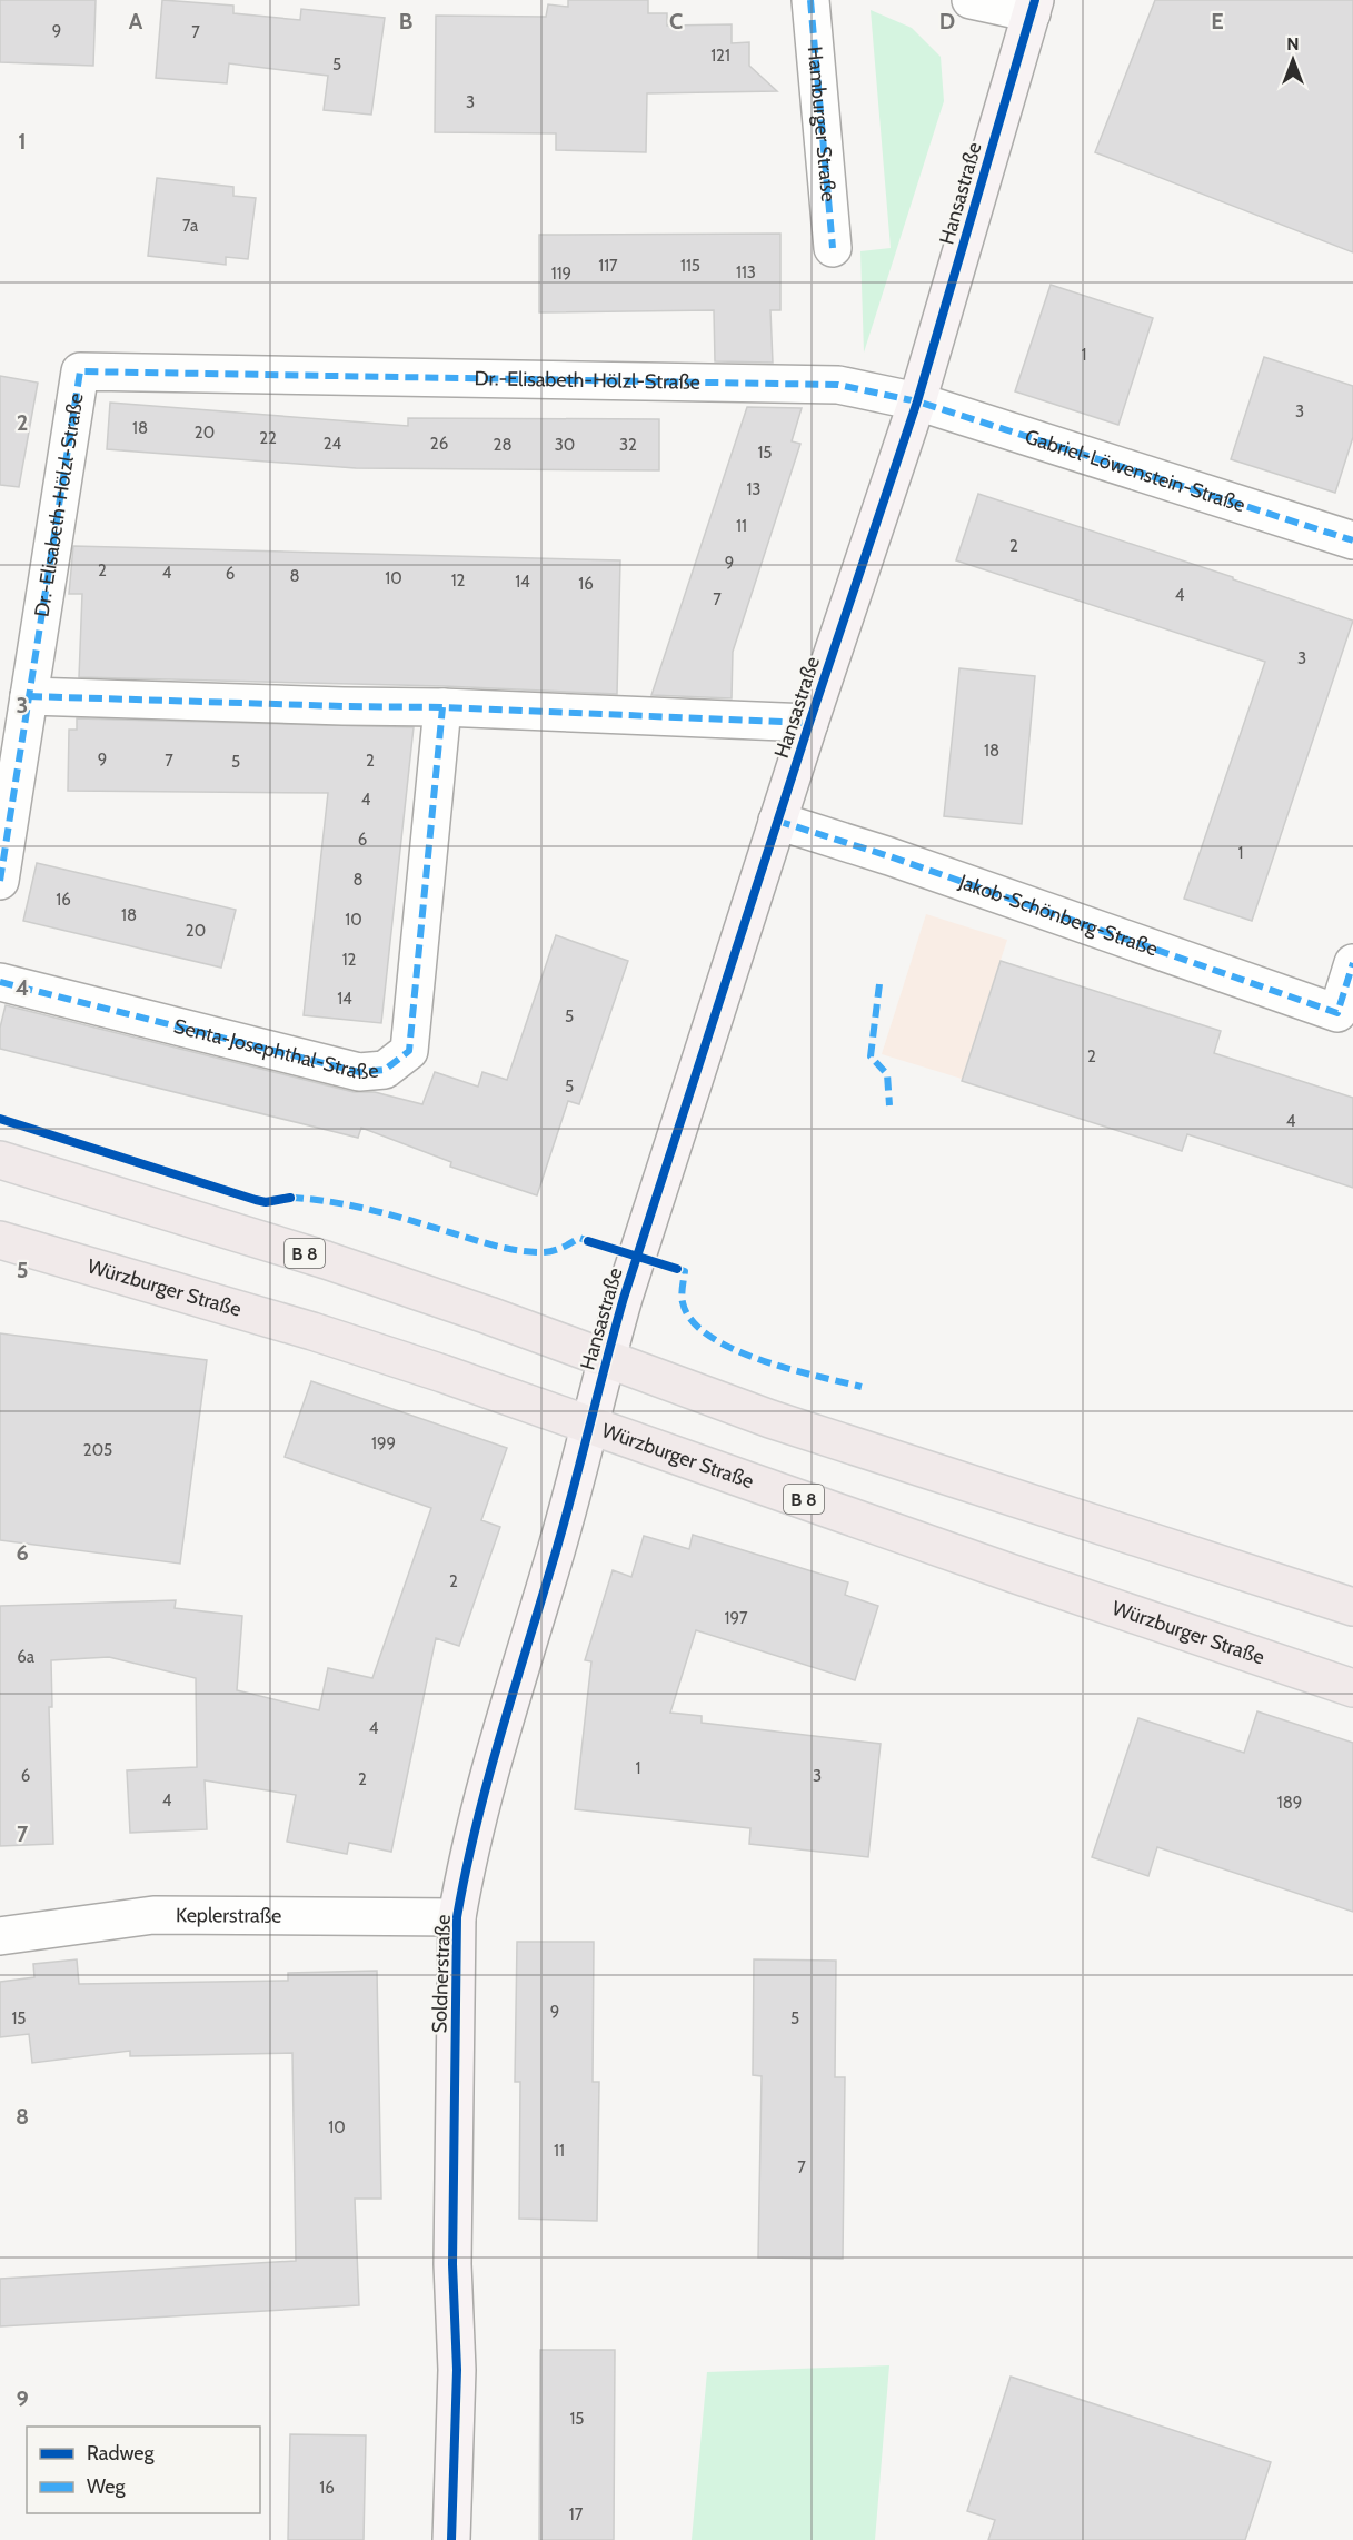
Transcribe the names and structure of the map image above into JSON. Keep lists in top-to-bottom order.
{
  "streets": {
    "main road": ["B 8", "Würzburger Straße"],
    "street": [
      "Hamburger Straße",
      "Hansastraße",
      "Dr.-Elisabeth-Hölzl-Straße",
      "Gabriel-Löwenstein-Straße",
      "Jakob-Schönberg-Straße",
      "Senta-Josephthal-Straße",
      "Keplerstraße",
      "Soldnerstraße"
    ]
  },
  "crossings": [
    ["Hansastraße", "Dr.-Elisabeth-Hölzl-Straße"],
    ["Hansastraße", "Gabriel-Löwenstein-Straße"],
    ["Hansastraße", "Jakob-Schönberg-Straße"],
    ["Hansastraße", "B 8"],
    ["Hansastraße", "Würzburger Straße"],
    ["Hansastraße", "Soldnerstraße"],
    ["Dr.-Elisabeth-Hölzl-Straße", "Gabriel-Löwenstein-Straße"],
    ["Würzburger Straße", "Soldnerstraße"],
    ["Keplerstraße", "Soldnerstraße"]
  ],
  "house_numbers": [
    "9",
    "7",
    "121",
    "5",
    "3",
    "7a",
    "117",
    "115",
    "113",
    "119",
    "1",
    "3",
    "18",
    "20",
    "22",
    "24",
    "26",
    "28",
    "30",
    "32",
    "15",
    "13",
    "11",
    "2",
    "9",
    "2",
    "4",
    "6",
    "8",
    "10",
    "12",
    "14",
    "16",
    "4",
    "7",
    "3",
    "18",
    "9",
    "7",
    "2",
    "5",
    "4",
    "6",
    "1",
    "8",
    "16",
    "18",
    "10",
    "20",
    "12",
    "14",
    "5",
    "2",
    "5",
    "4",
    "199",
    "205",
    "2",
    "197",
    "6a",
    "4",
    "1",
    "6",
    "3",
    "2",
    "4",
    "189",
    "9",
    "15",
    "5",
    "10",
    "11",
    "7",
    "15",
    "16",
    "17"
  ],
  "legend": ["Radweg", "Weg"],
  "north": "top",
  "grid": {
    "columns": [
      "A",
      "B",
      "C",
      "D",
      "E"
    ],
    "rows": [
      "1",
      "2",
      "3",
      "4",
      "5",
      "6",
      "7",
      "8",
      "9"
    ]
  }
}
